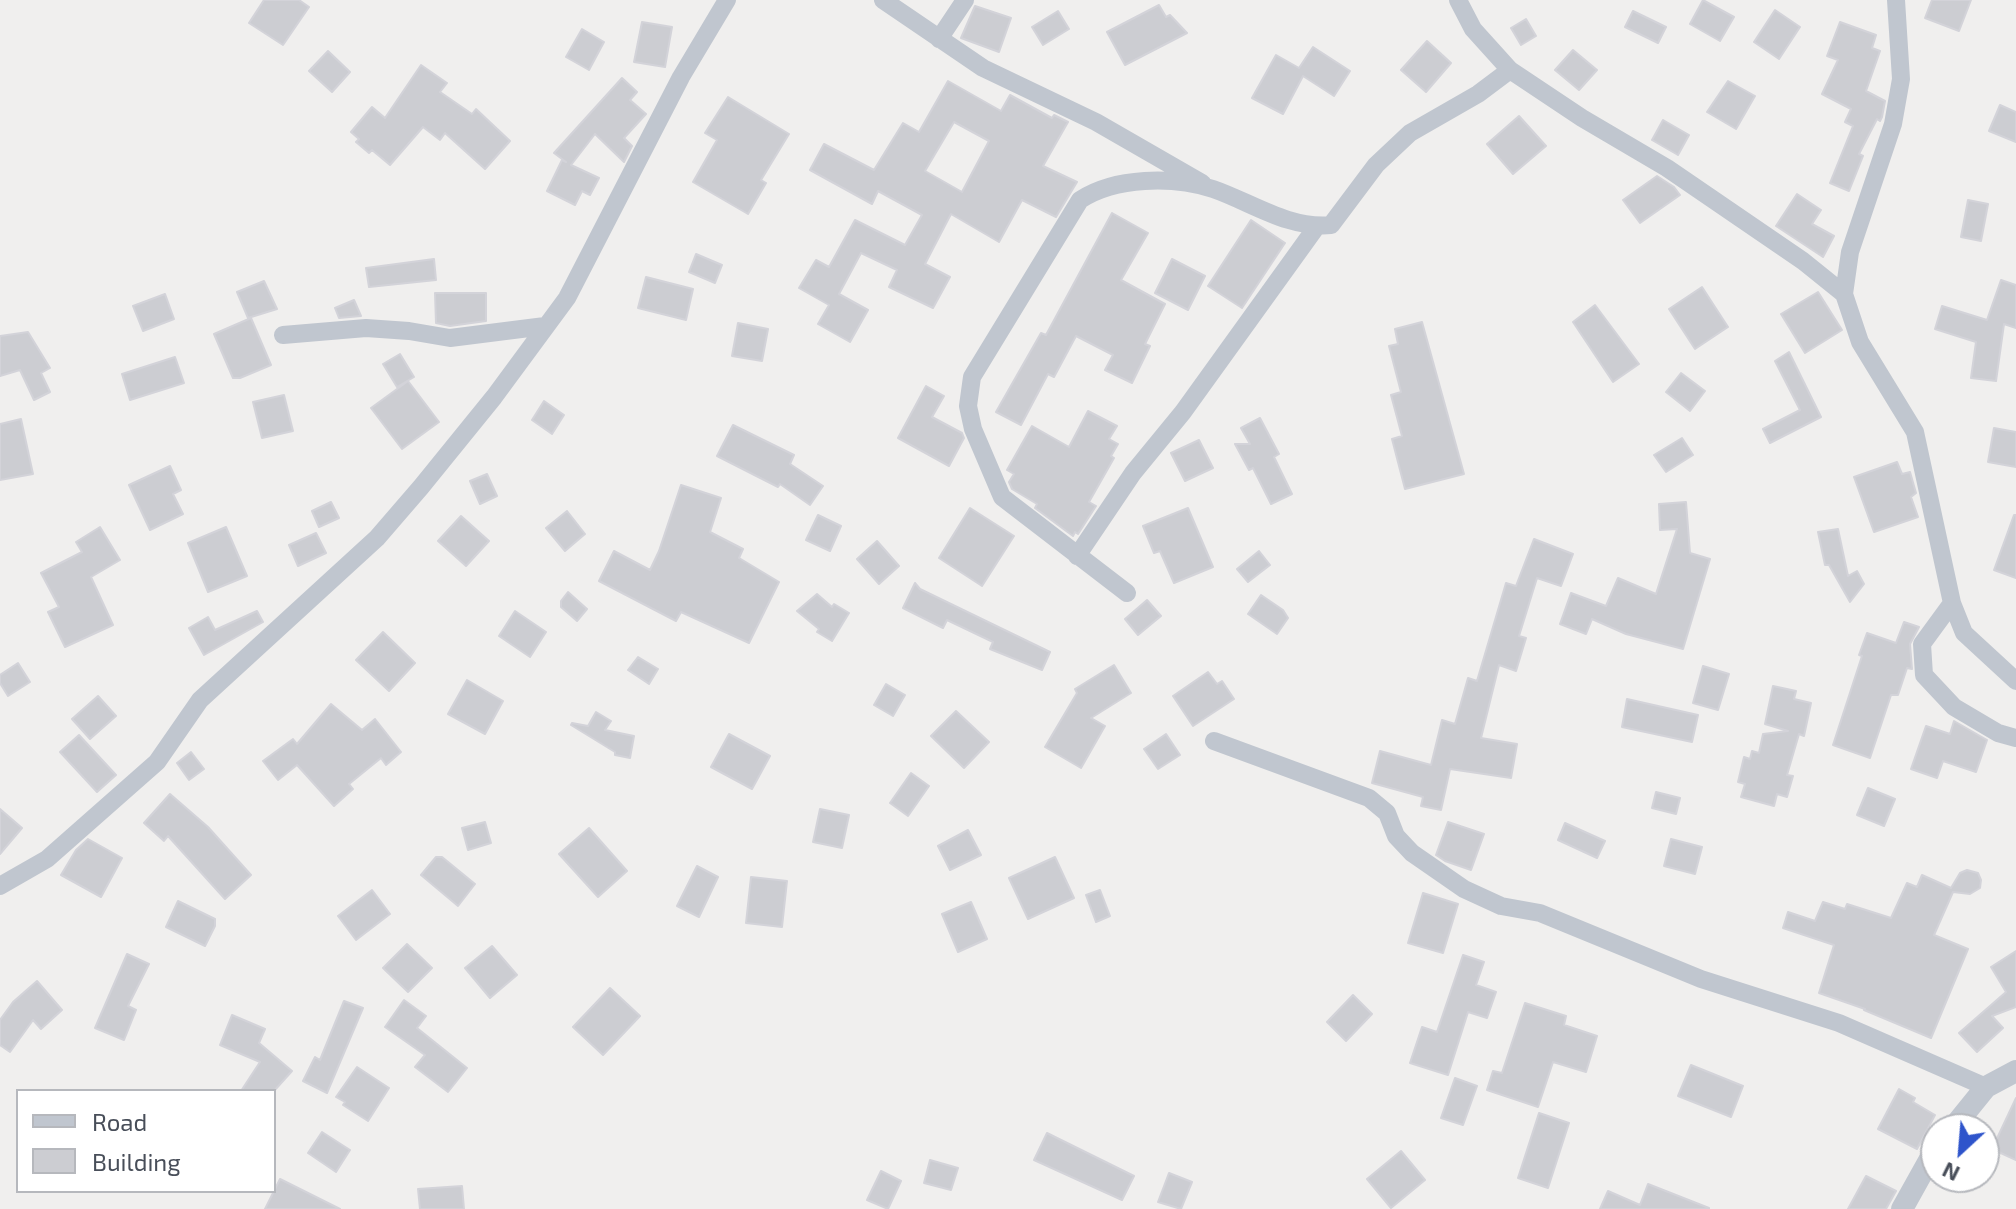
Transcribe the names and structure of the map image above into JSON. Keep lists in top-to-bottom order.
{
  "legend": ["Road", "Building"],
  "north": "bottom left"
}
